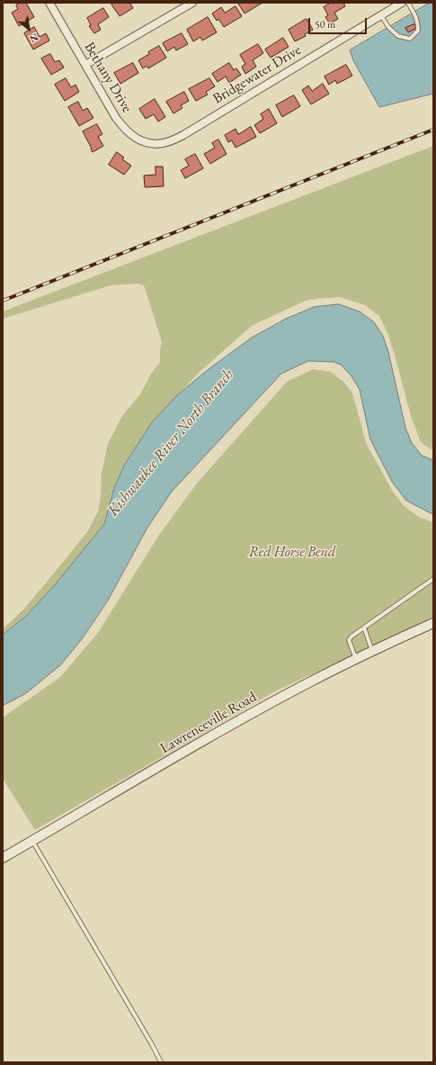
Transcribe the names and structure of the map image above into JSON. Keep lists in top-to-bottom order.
{
  "streets": {
    "street": ["Bridgewater Drive", "Bethany Drive", "Lawrenceville Road"]
  },
  "crossings": [
    ["Bridgewater Drive", "Bethany Drive"]
  ],
  "water": ["Kishwaukee River North Branch"],
  "parks": ["Red Horse Bend"],
  "scale_bar": "50 m",
  "north": "bottom right"
}
